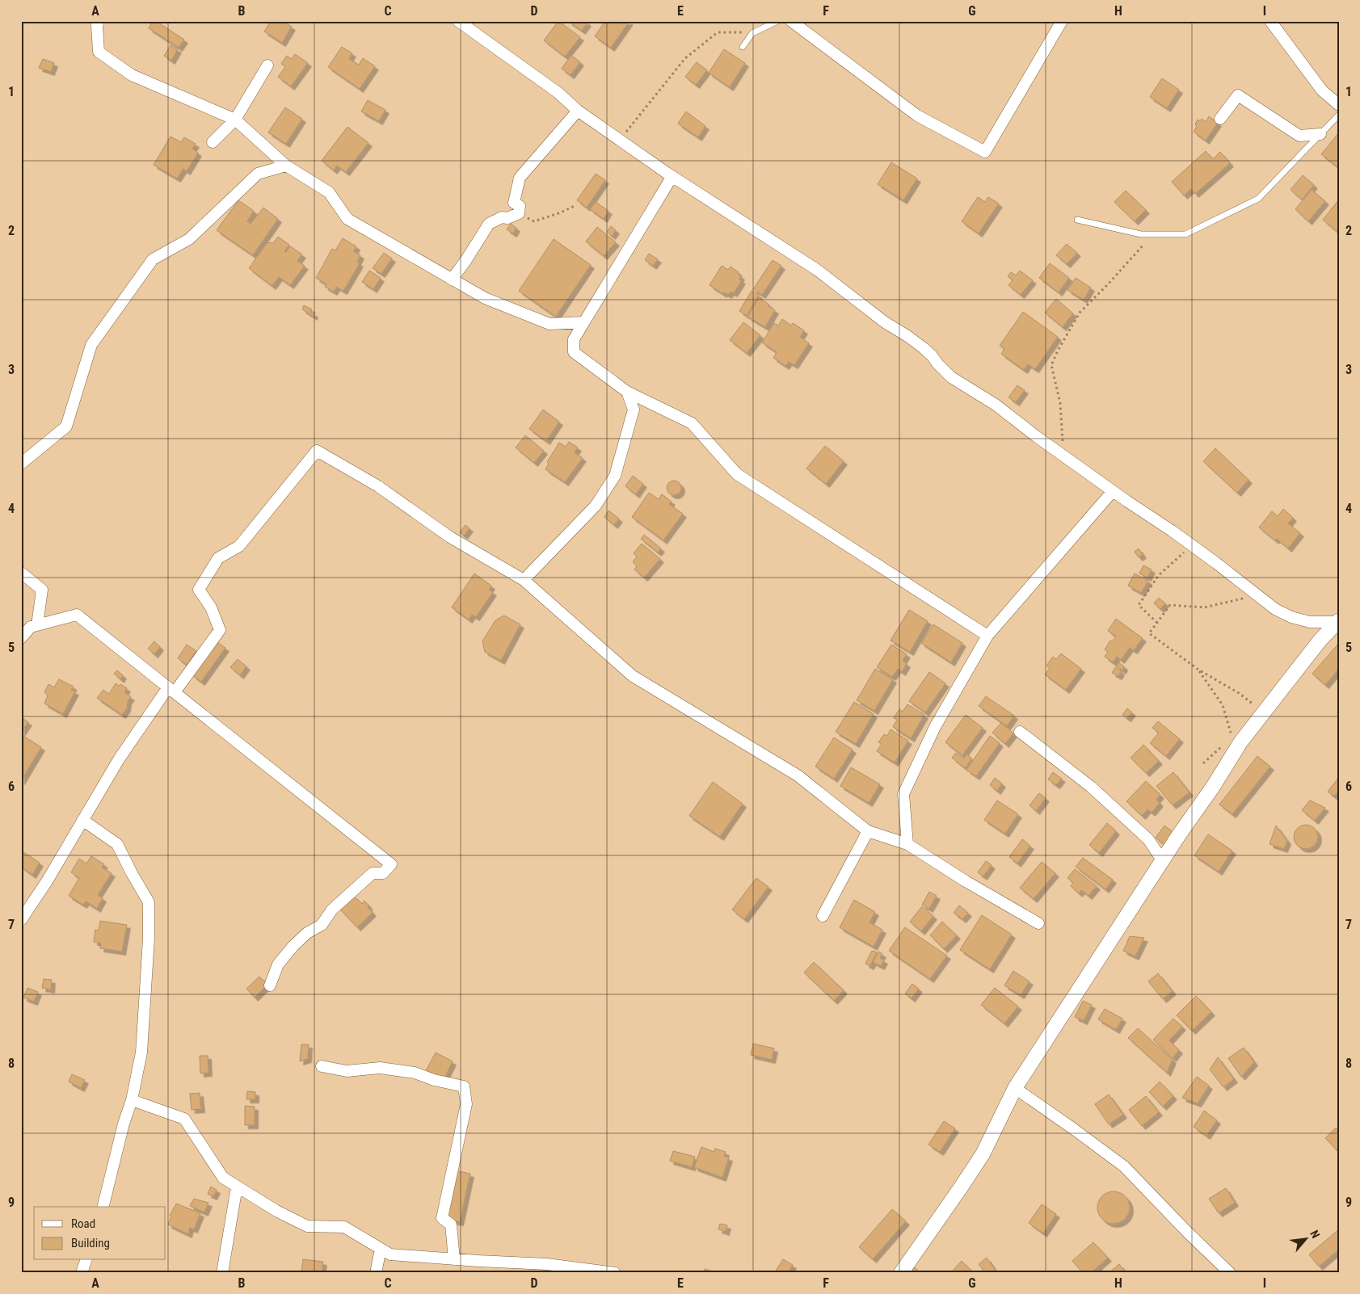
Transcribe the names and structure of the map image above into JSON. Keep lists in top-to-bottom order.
{
  "legend": ["Road", "Building"],
  "north": "top right",
  "grid": {
    "columns": [
      "A",
      "B",
      "C",
      "D",
      "E",
      "F",
      "G",
      "H",
      "I"
    ],
    "rows": [
      "1",
      "2",
      "3",
      "4",
      "5",
      "6",
      "7",
      "8",
      "9"
    ]
  }
}
